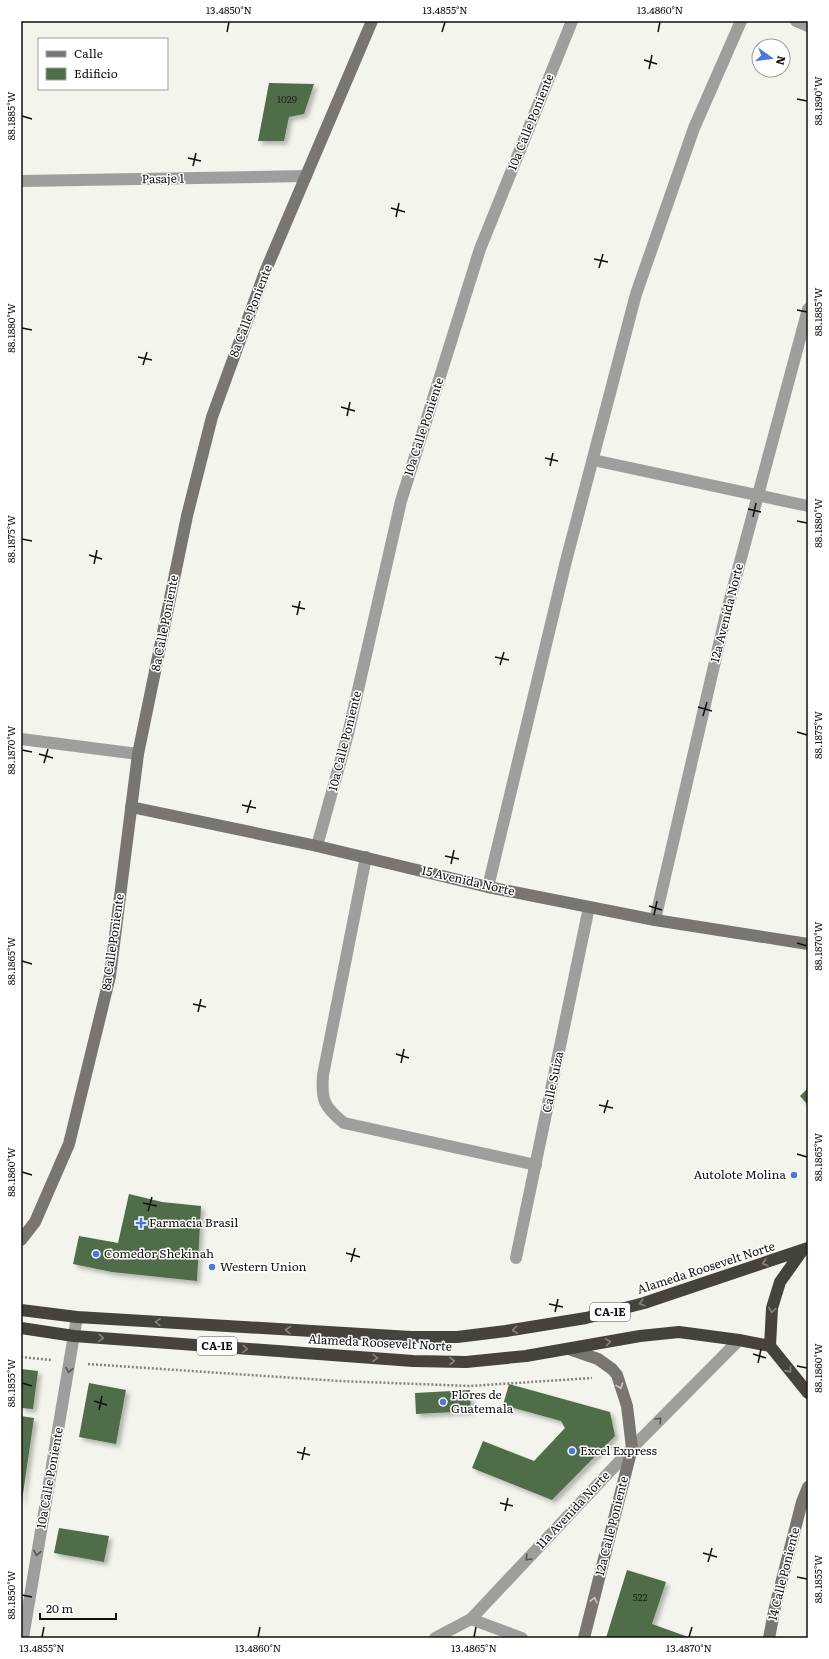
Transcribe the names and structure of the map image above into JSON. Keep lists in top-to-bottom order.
{
  "streets": {
    "highway": ["Alameda Roosevelt Norte", "CA-1E"],
    "street": [
      "10a Calle Poniente",
      "Pasaje 1",
      "8a Calle Poniente",
      "12a Avenida Norte",
      "15 Avenida Norte",
      "Calle Suiza",
      "11a Avenida Norte",
      "12a Calle Poniente",
      "14 Calle Poniente"
    ]
  },
  "crossings": [
    ["10a Calle Poniente", "15 Avenida Norte"],
    ["10a Calle Poniente", "Alameda Roosevelt Norte"],
    ["Pasaje 1", "8a Calle Poniente"],
    ["8a Calle Poniente", "15 Avenida Norte"],
    ["12a Avenida Norte", "15 Avenida Norte"],
    ["15 Avenida Norte", "Calle Suiza"],
    ["Alameda Roosevelt Norte", "11a Avenida Norte"],
    ["Alameda Roosevelt Norte", "12a Calle Poniente"],
    ["11a Avenida Norte", "12a Calle Poniente"]
  ],
  "places": {
    "other": [
      "Autolote Molina",
      "Comedor Shekinah",
      "Western Union",
      "Flores de Guatemala",
      "Excel Express"
    ],
    "health": ["Farmacia Brasil"]
  },
  "house_numbers": ["1029", "522"],
  "legend": ["Calle", "Edificio"],
  "scale_bar": "20 m",
  "north": "right",
  "coordinates": [
    "13.4850°N",
    "13.4855°N",
    "13.4860°N",
    "88.1890°W",
    "88.1885°W",
    "88.1880°W",
    "88.1875°W",
    "88.1870°W",
    "88.1865°W",
    "88.1860°W",
    "88.1855°W",
    "88.1850°W",
    "13.4865°N",
    "13.4870°N"
  ]
}
